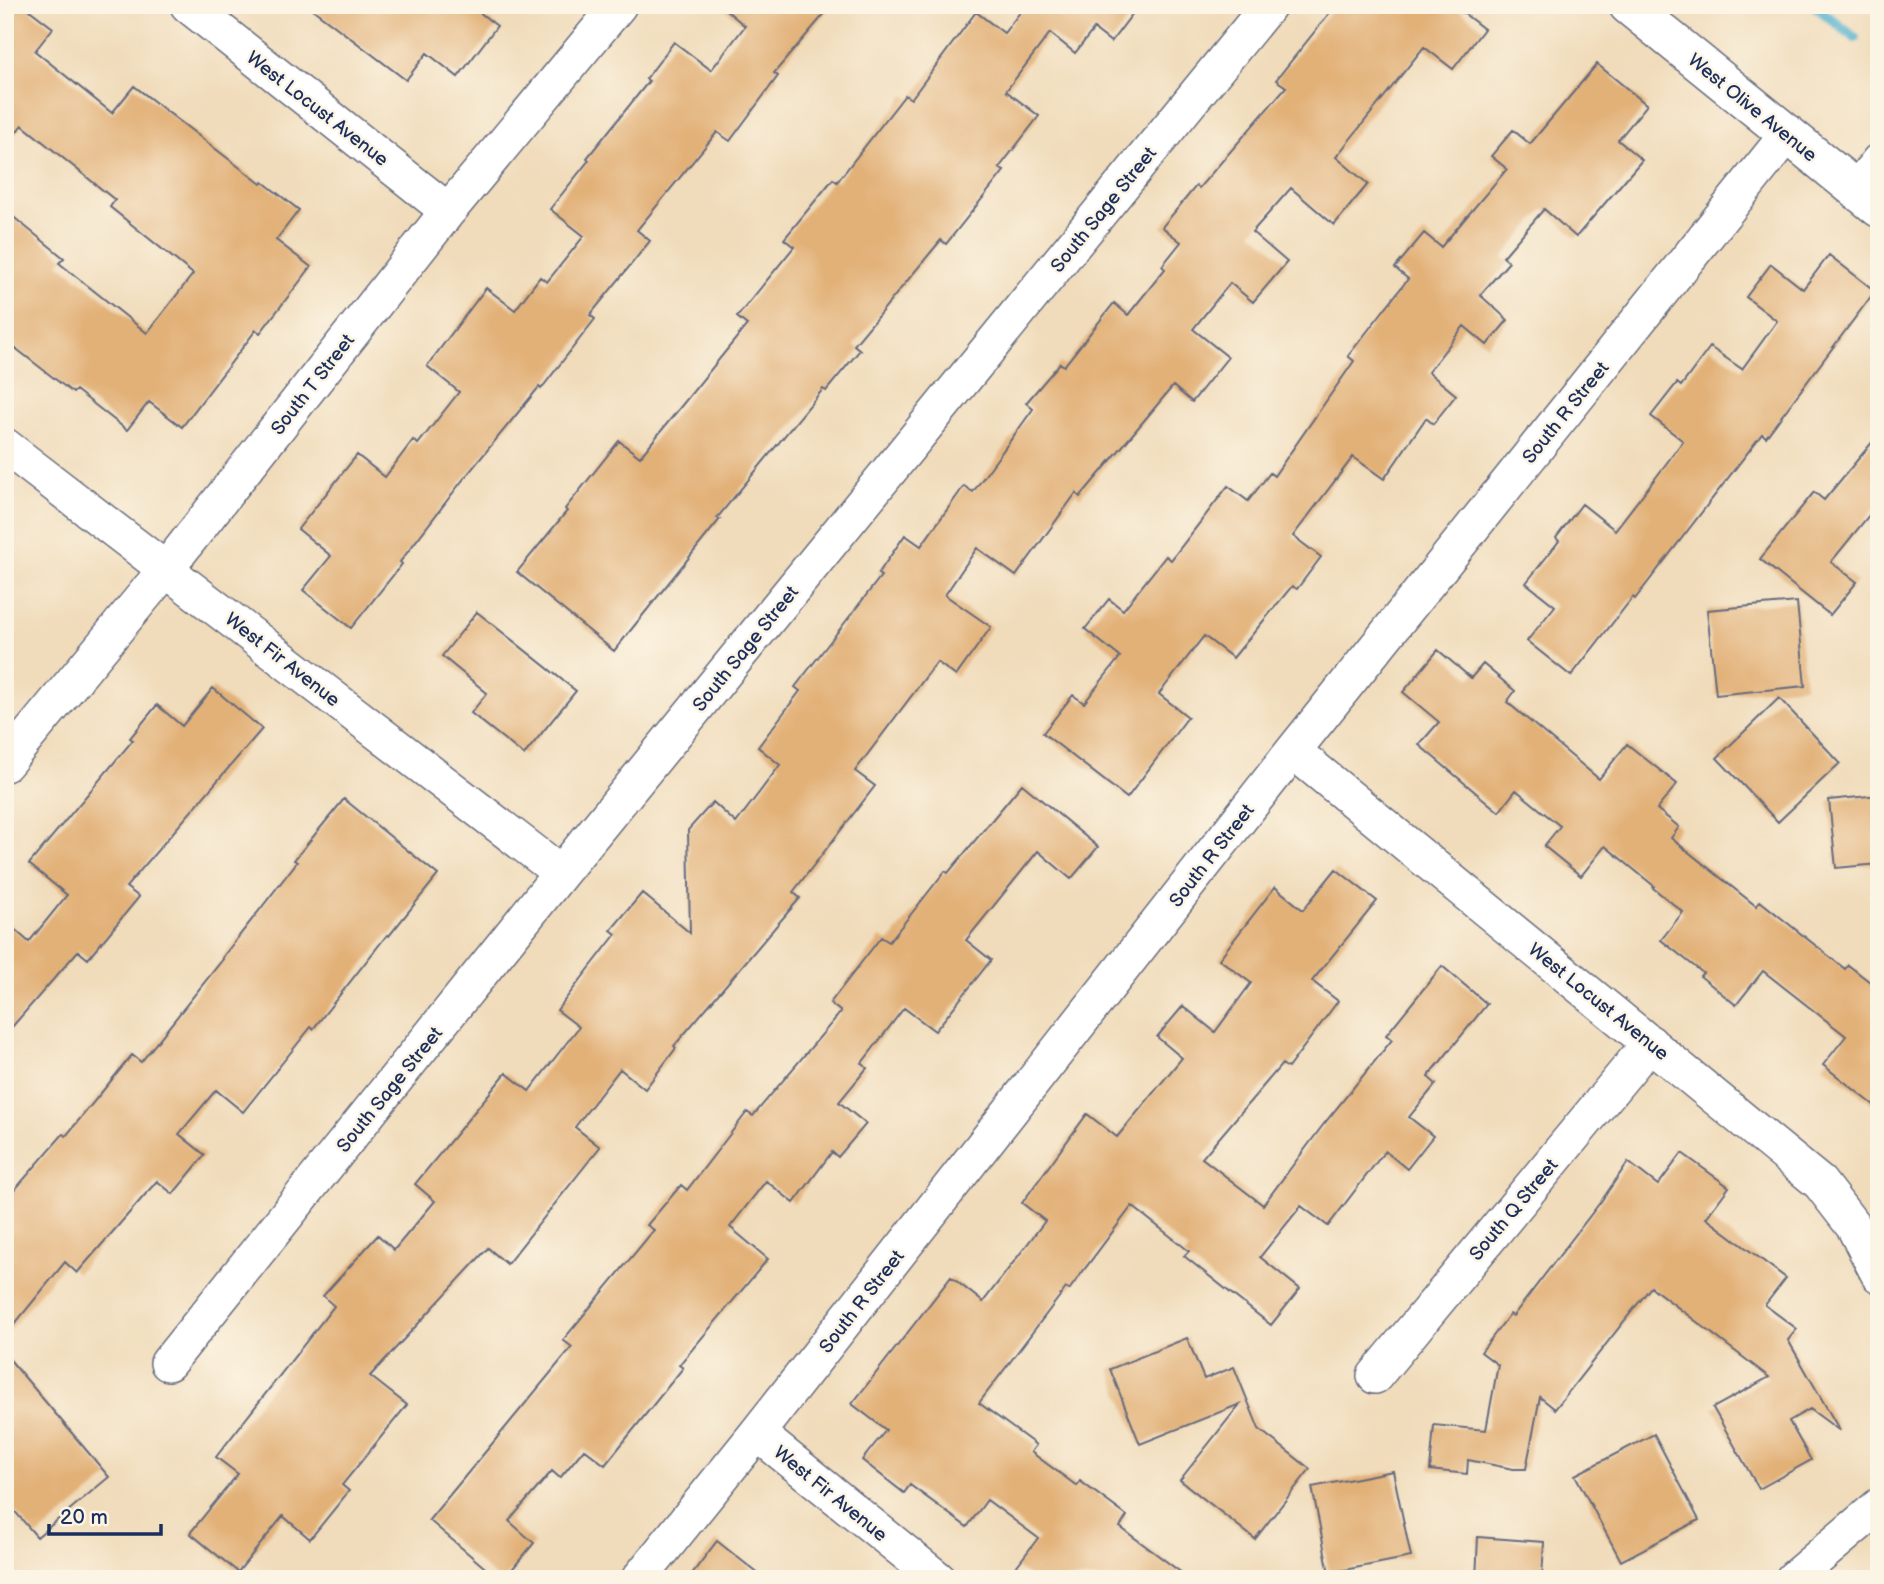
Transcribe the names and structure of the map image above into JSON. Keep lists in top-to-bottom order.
{
  "streets": {
    "street": [
      "West Olive Avenue",
      "West Locust Avenue",
      "South Sage Street",
      "South T Street",
      "South R Street",
      "West Fir Avenue",
      "South Q Street"
    ]
  },
  "crossings": [
    ["West Olive Avenue", "South R Street"],
    ["West Locust Avenue", "South T Street"],
    ["West Locust Avenue", "South R Street"],
    ["West Locust Avenue", "South Q Street"],
    ["South Sage Street", "West Fir Avenue"],
    ["South T Street", "West Fir Avenue"],
    ["South R Street", "West Fir Avenue"]
  ],
  "scale_bar": "20 m"
}
